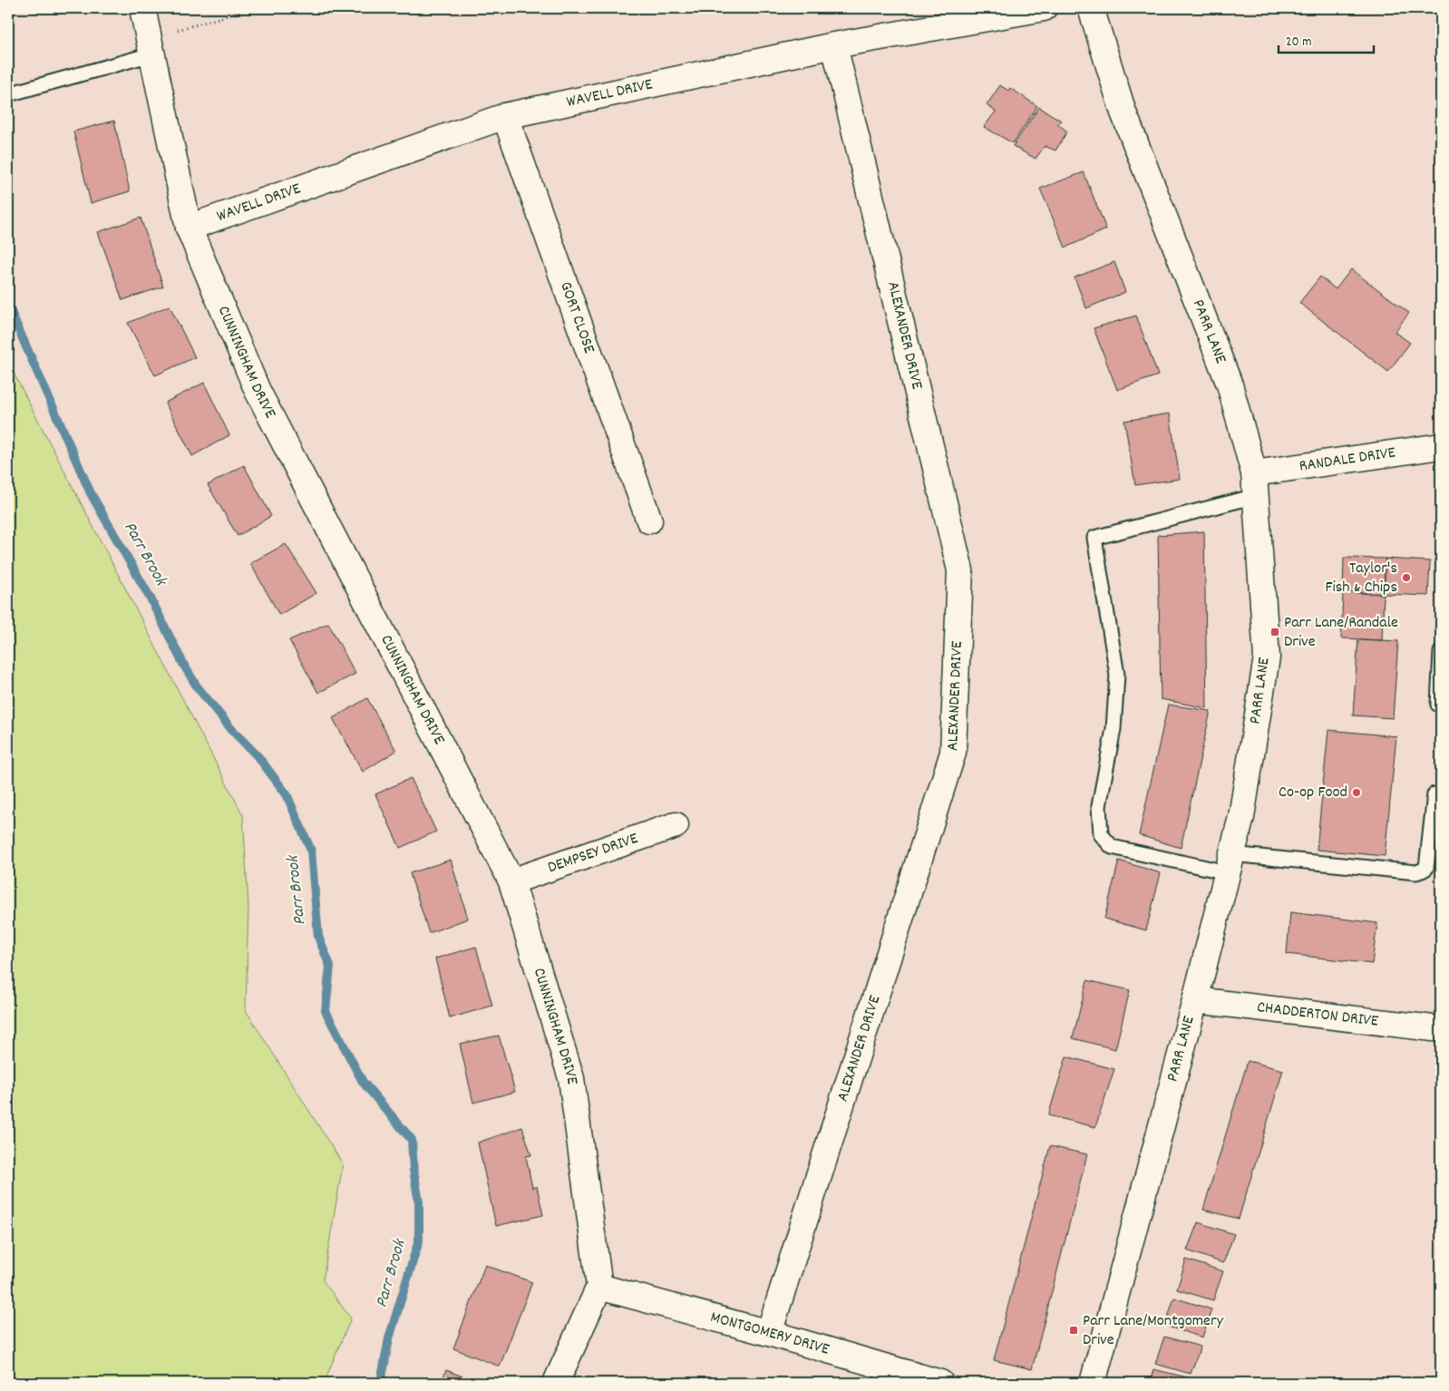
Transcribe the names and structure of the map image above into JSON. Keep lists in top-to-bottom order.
{
  "streets": {
    "street": [
      "WAVELL DRIVE",
      "GORT CLOSE",
      "PARR LANE",
      "ALEXANDER DRIVE",
      "CUNNINGHAM DRIVE",
      "RANDALE DRIVE",
      "DEMPSEY DRIVE",
      "CHADDERTON DRIVE",
      "MONTGOMERY DRIVE"
    ]
  },
  "crossings": [
    ["WAVELL DRIVE", "GORT CLOSE"],
    ["WAVELL DRIVE", "ALEXANDER DRIVE"],
    ["WAVELL DRIVE", "CUNNINGHAM DRIVE"],
    ["PARR LANE", "RANDALE DRIVE"],
    ["PARR LANE", "CHADDERTON DRIVE"],
    ["ALEXANDER DRIVE", "MONTGOMERY DRIVE"],
    ["CUNNINGHAM DRIVE", "DEMPSEY DRIVE"],
    ["CUNNINGHAM DRIVE", "MONTGOMERY DRIVE"]
  ],
  "water": ["Parr Brook"],
  "places": {
    "other": ["Taylor's Fish & Chips", "Co-op Food"],
    "transit": ["Parr Lane/Randale Drive", "Parr Lane/Montgomery Drive"]
  },
  "scale_bar": "20 m"
}
